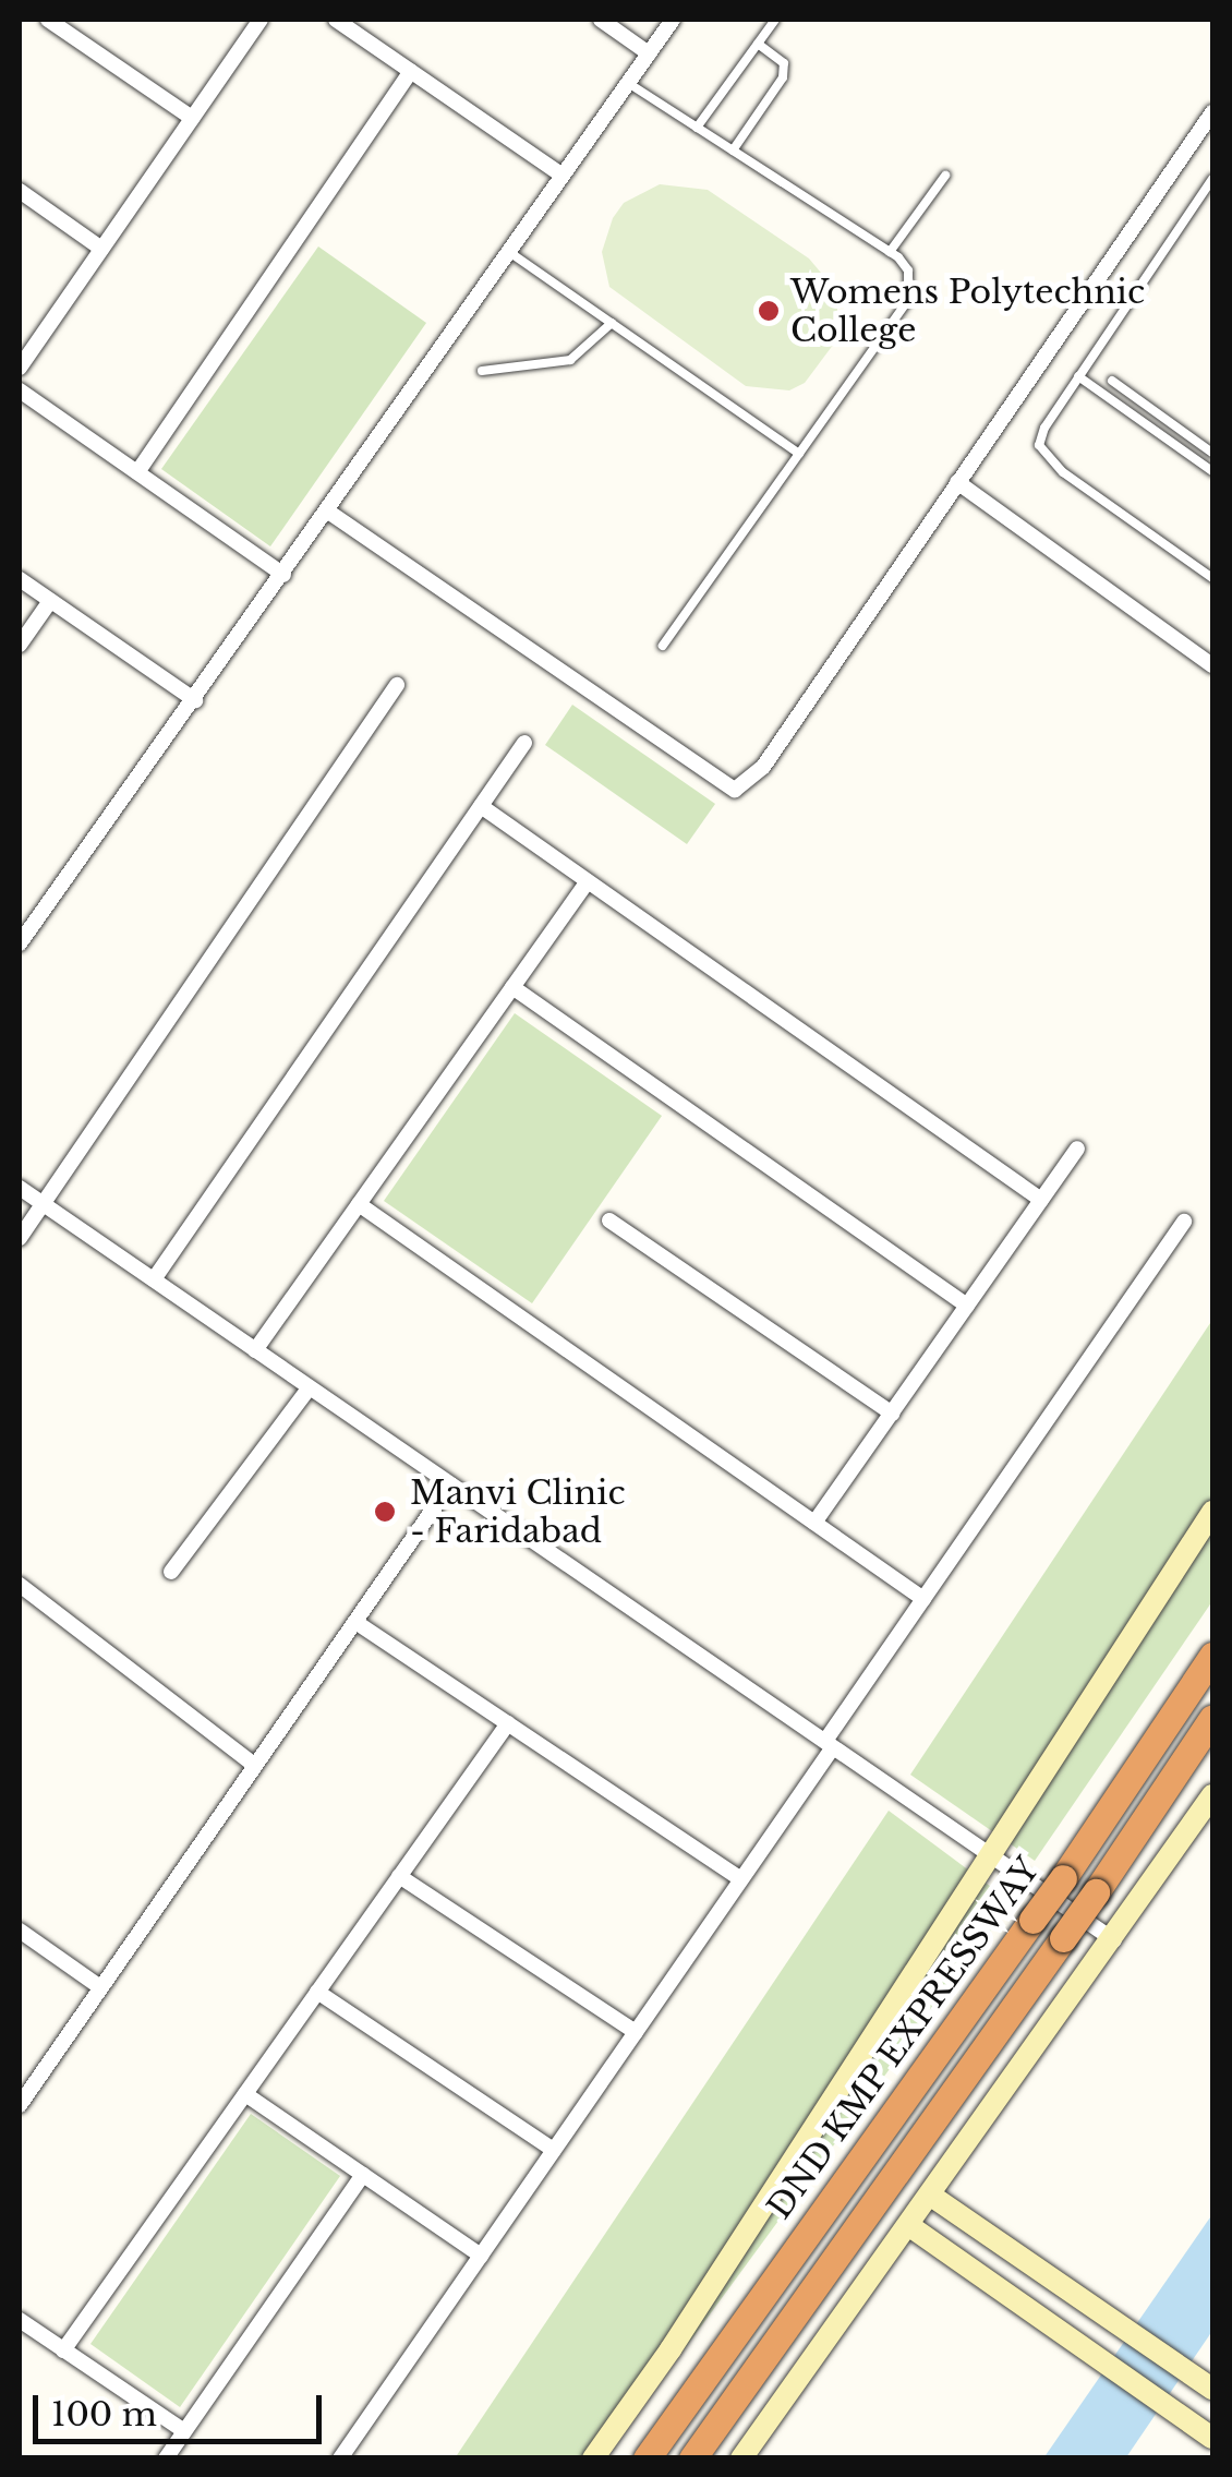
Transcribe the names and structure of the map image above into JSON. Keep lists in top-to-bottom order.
{
  "streets": {
    "highway": ["DND KMP EXPRESSWAY"]
  },
  "places": ["Womens Polytechnic College", "Manvi Clinic - Faridabad"],
  "scale_bar": "100 m"
}
